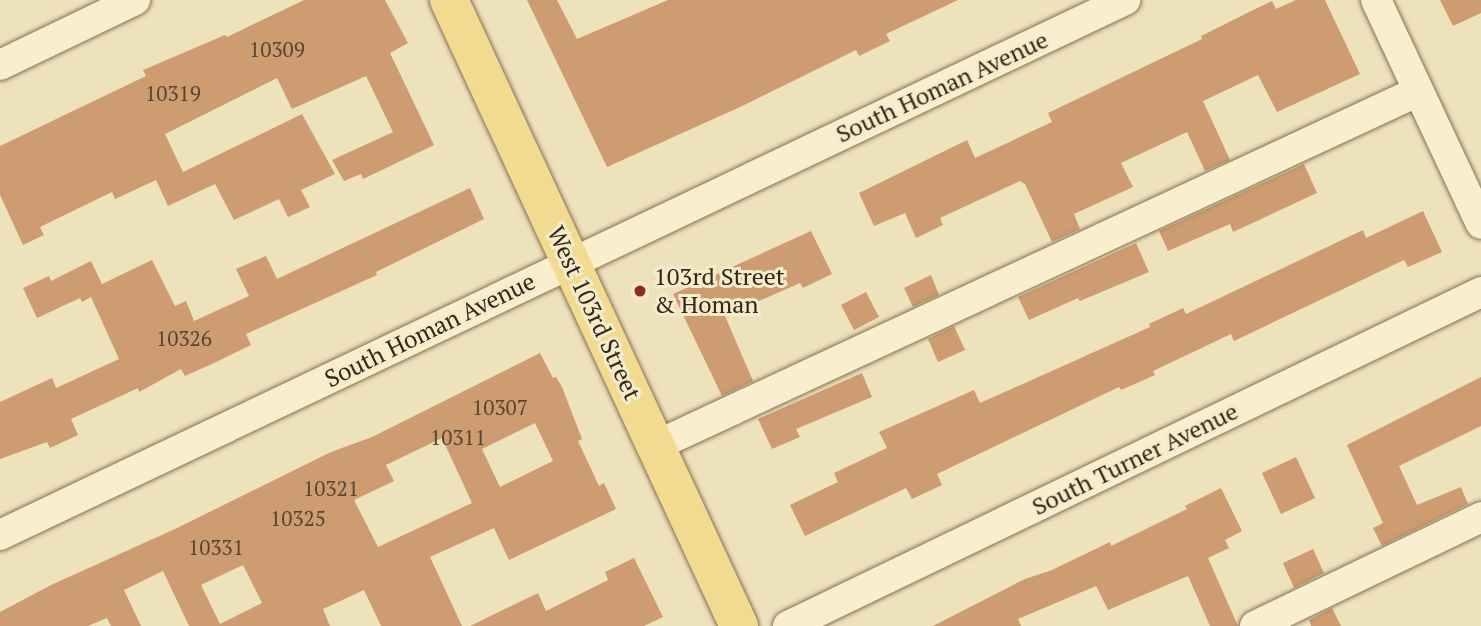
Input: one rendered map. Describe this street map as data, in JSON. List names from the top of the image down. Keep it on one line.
{"streets":{"main road":["West 103rd Street"],"street":["South Homan Avenue","South Turner Avenue"]},"crossings":[["South Homan Avenue","West 103rd Street"]],"places":["103rd Street & Homan"],"house_numbers":["10309","10319","10326","10307","10311","10321","10325","10331"]}
